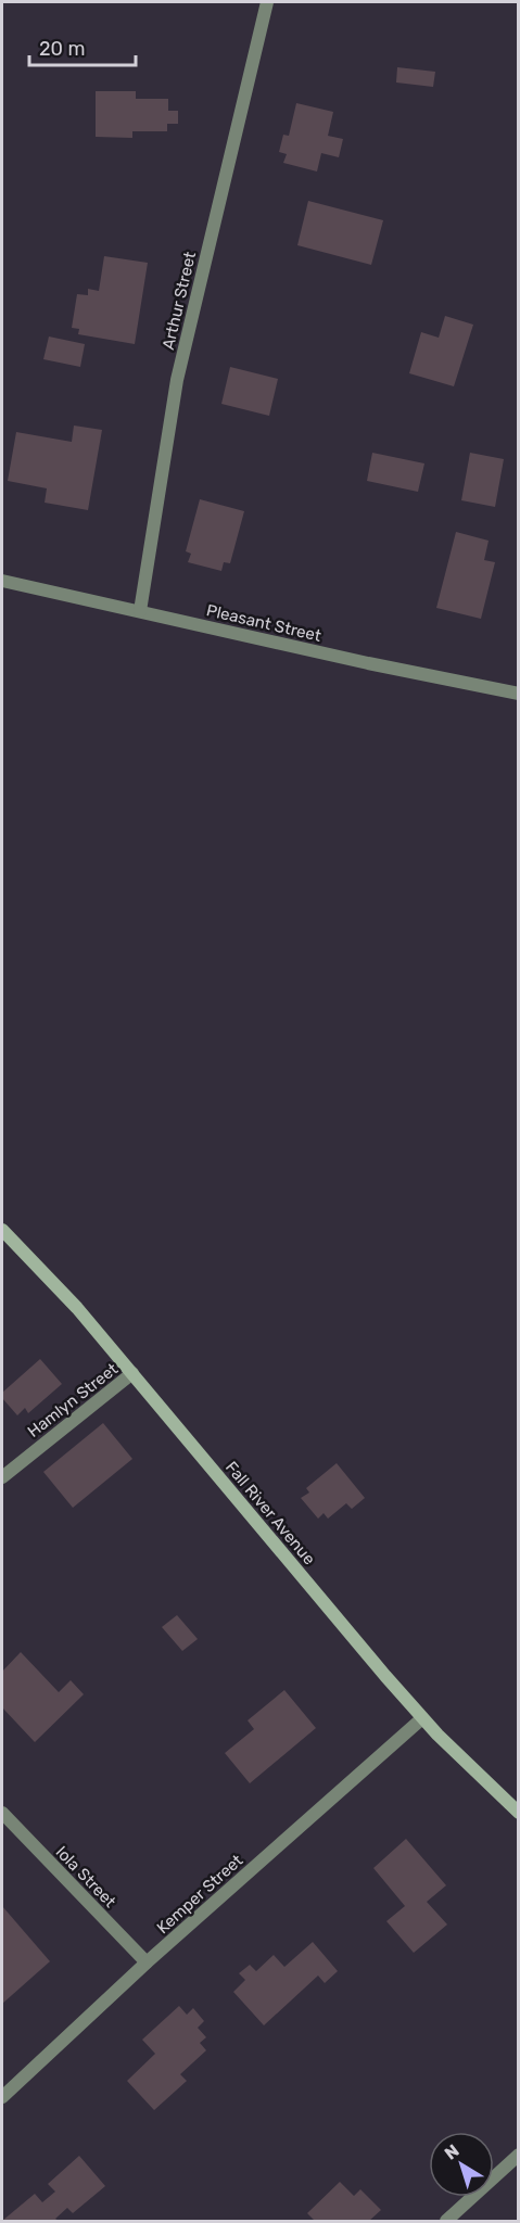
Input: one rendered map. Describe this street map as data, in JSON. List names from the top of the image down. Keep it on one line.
{"streets":{"main road":["Fall River Avenue"],"street":["Arthur Street","Pleasant Street","Hamlyn Street","Iola Street","Kemper Street"]},"crossings":[["Arthur Street","Pleasant Street"],["Hamlyn Street","Fall River Avenue"],["Fall River Avenue","Kemper Street"],["Iola Street","Kemper Street"]],"scale_bar":"20 m","north":"top left"}
